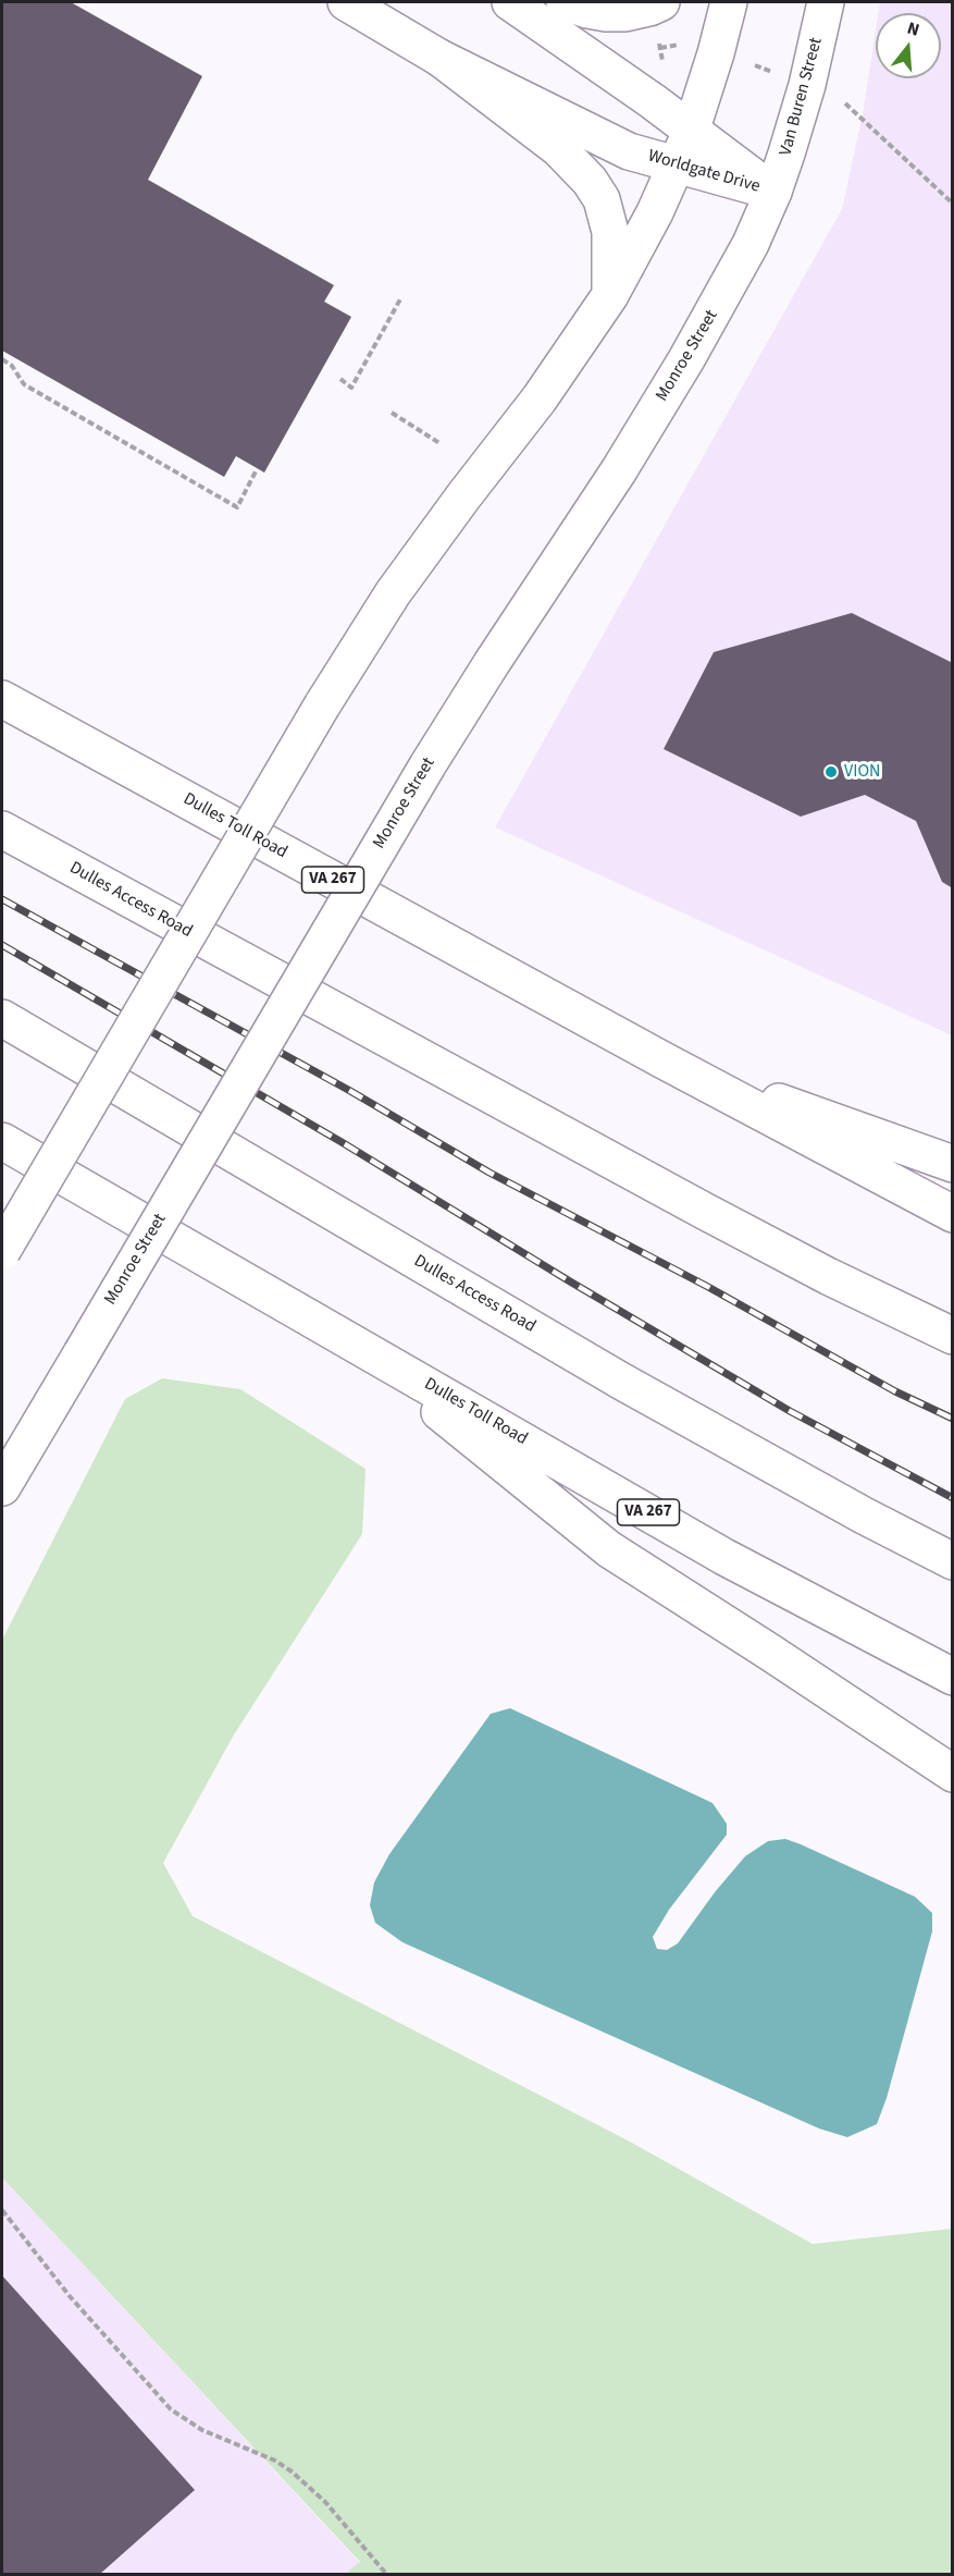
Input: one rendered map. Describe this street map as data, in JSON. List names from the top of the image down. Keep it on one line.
{"streets":{"main road":["Van Buren Street","Worldgate Drive","Monroe Street","Dulles Toll Road","VA 267","Dulles Access Road"]},"crossings":[["Van Buren Street","Worldgate Drive"],["Van Buren Street","Monroe Street"],["Worldgate Drive","Monroe Street"]],"places":["VION"],"north":"top"}
